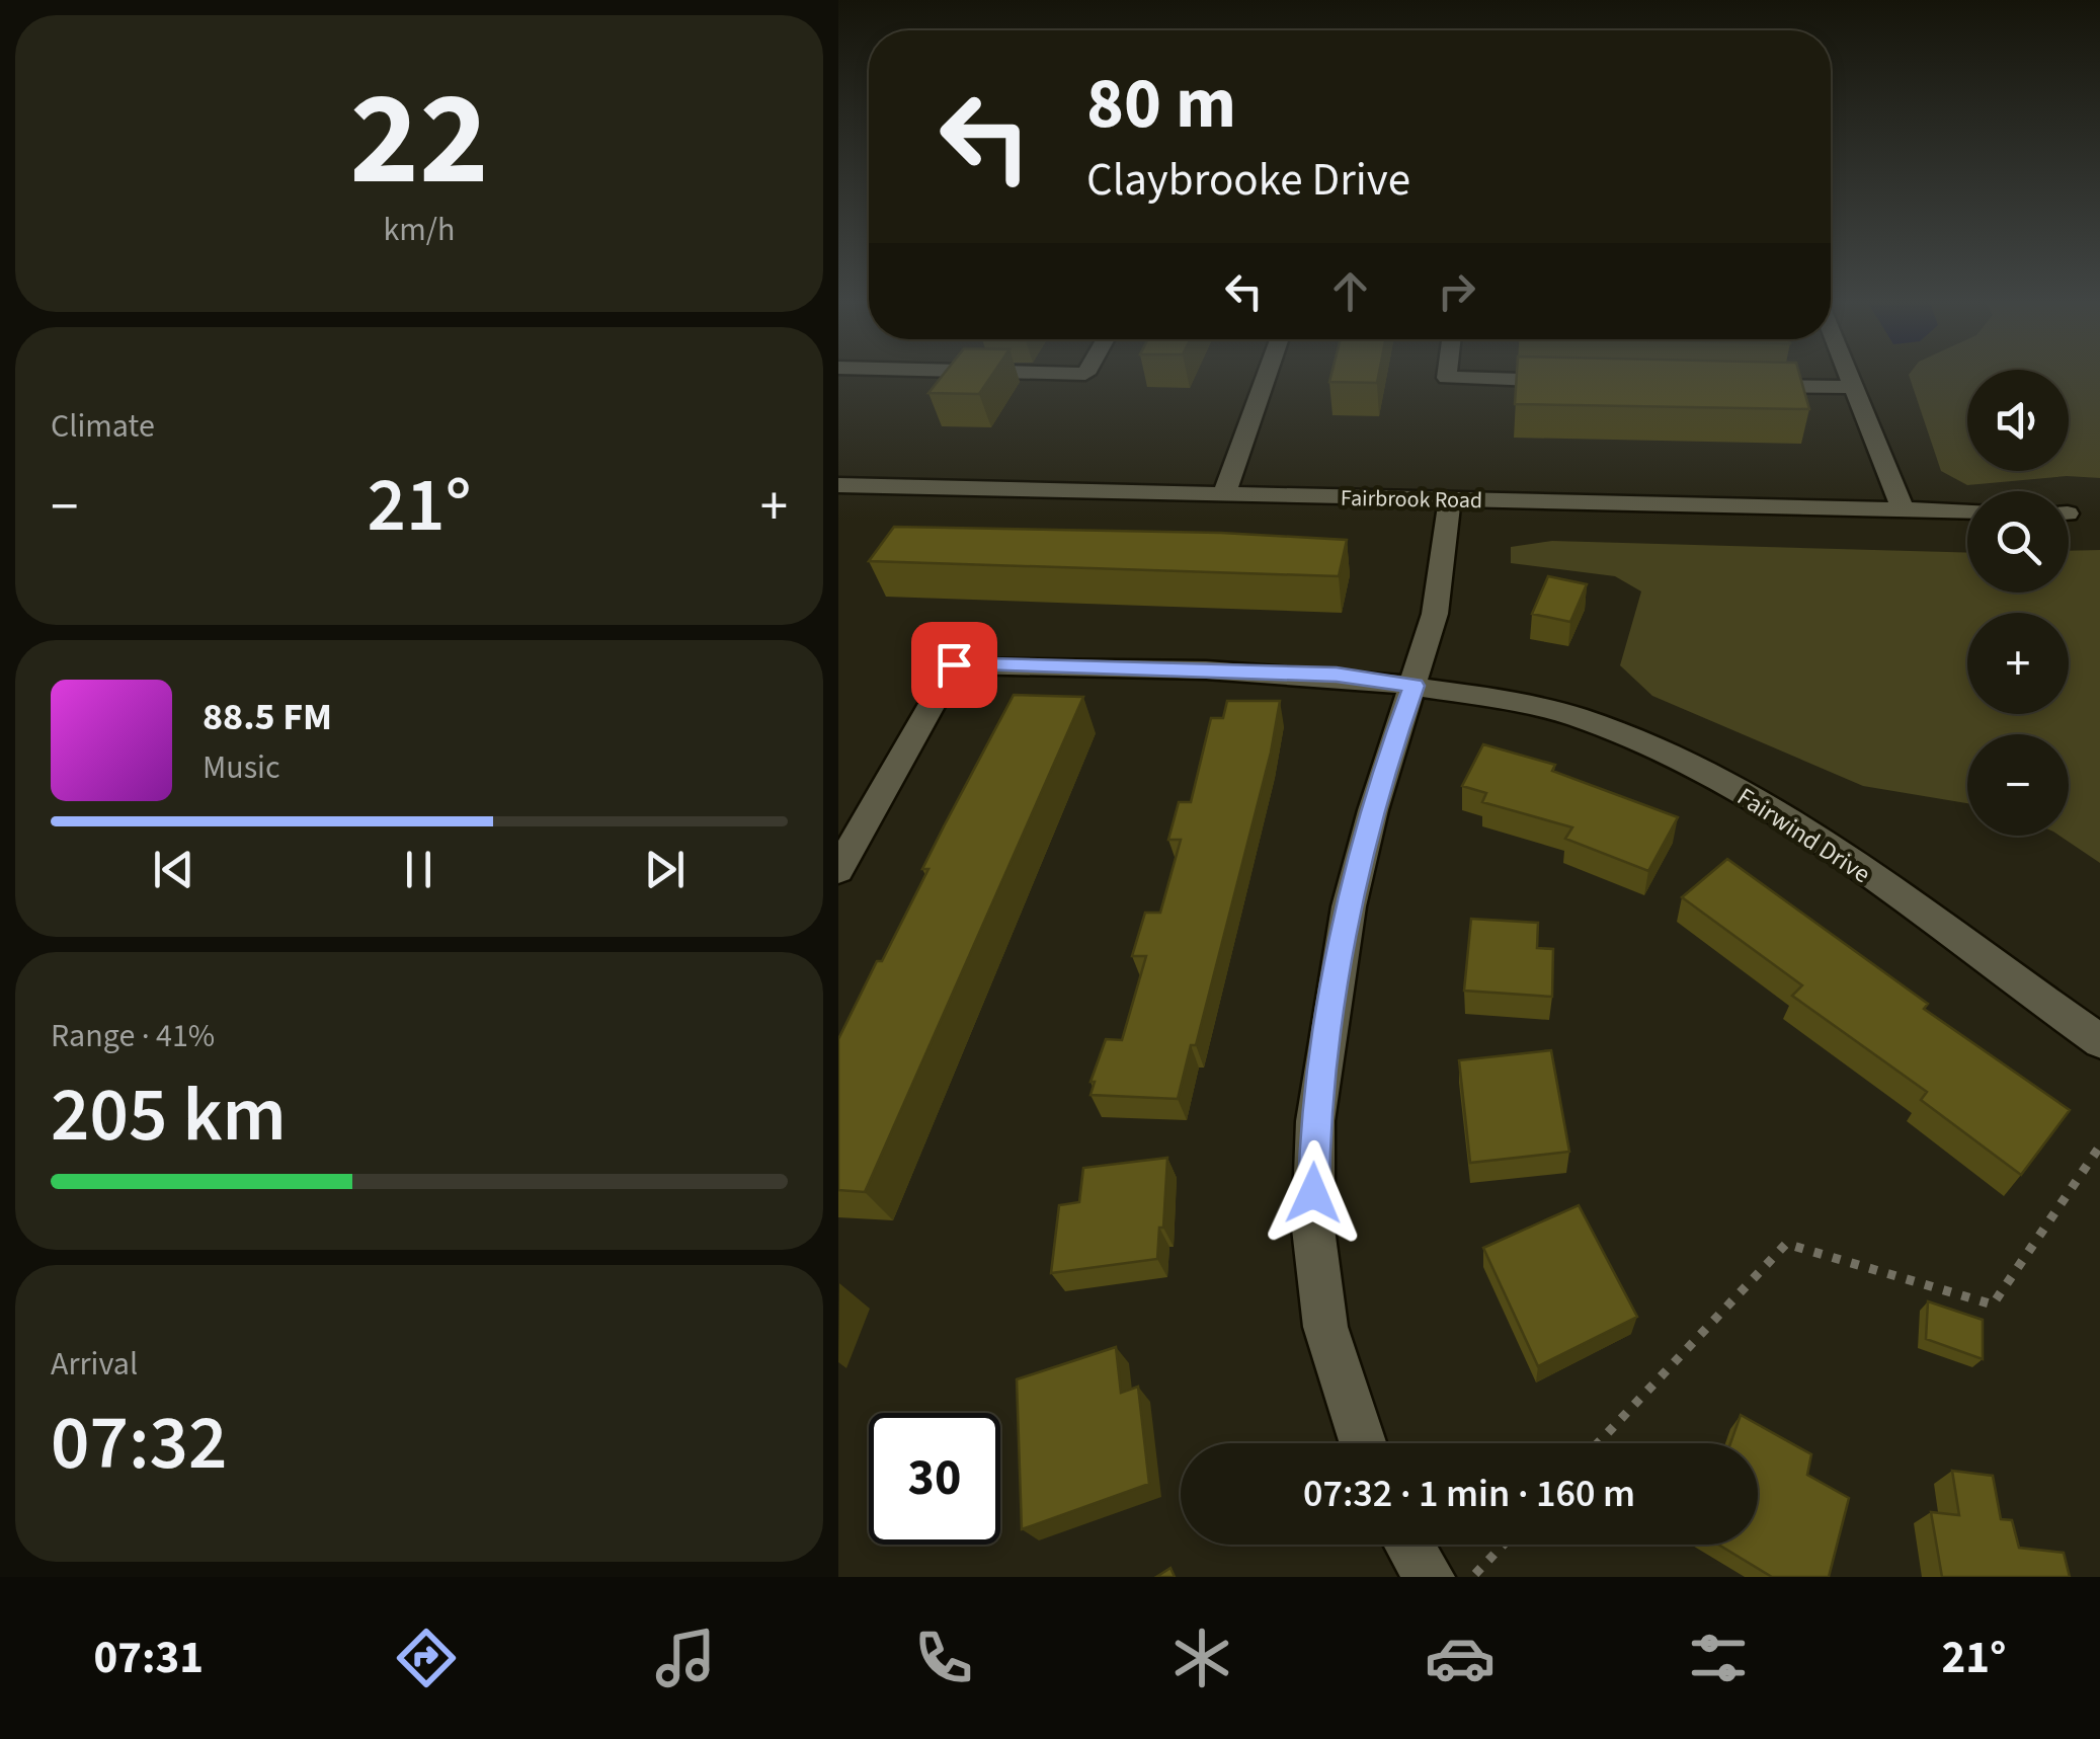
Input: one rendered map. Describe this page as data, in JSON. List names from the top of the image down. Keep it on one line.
{"streets":{"street":["Fairbrook Road","Fairwind Drive"]},"page":{"tile":[["22","km/h"],"Climate",["Range · 41%","205 km"],["Arrival","07:32"]],"turn":["80 m","Claybrooke Drive"],"map_buttons":["+","−"],"heat":["−","21°","+"],"song":["88.5 FM","Music"],"limit":"30","trip":"07:32 · 1 min · 160 m","tabs":["07:31","21°"]}}
